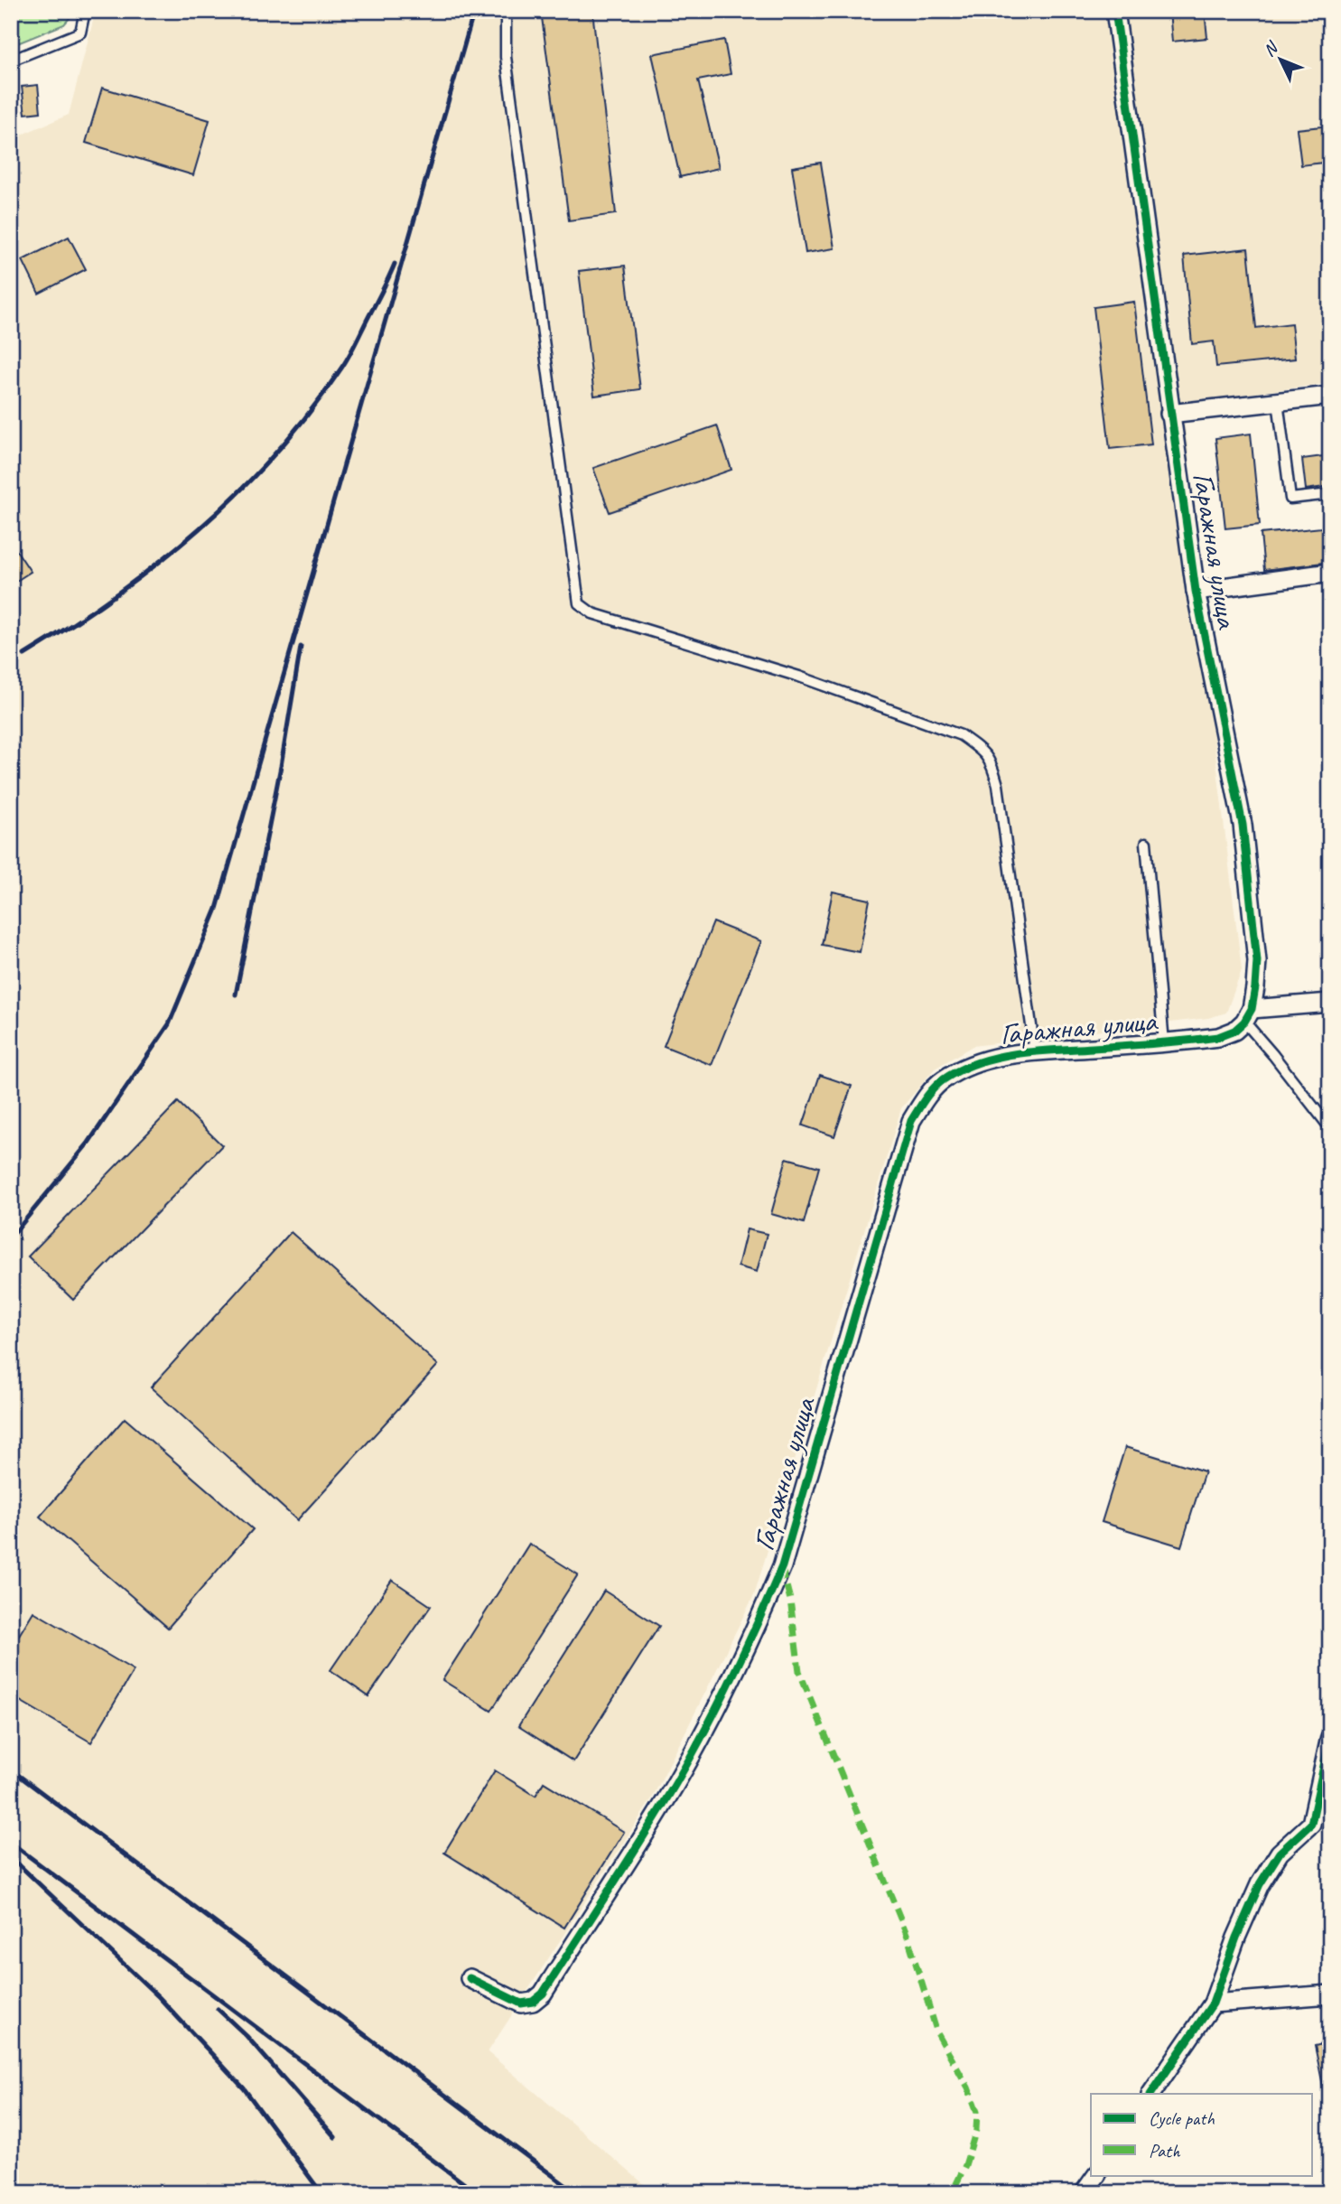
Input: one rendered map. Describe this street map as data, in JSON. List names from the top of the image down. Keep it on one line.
{"streets":{"street":["Гаражная улица"]},"legend":["Cycle path","Path"],"north":"top left"}
